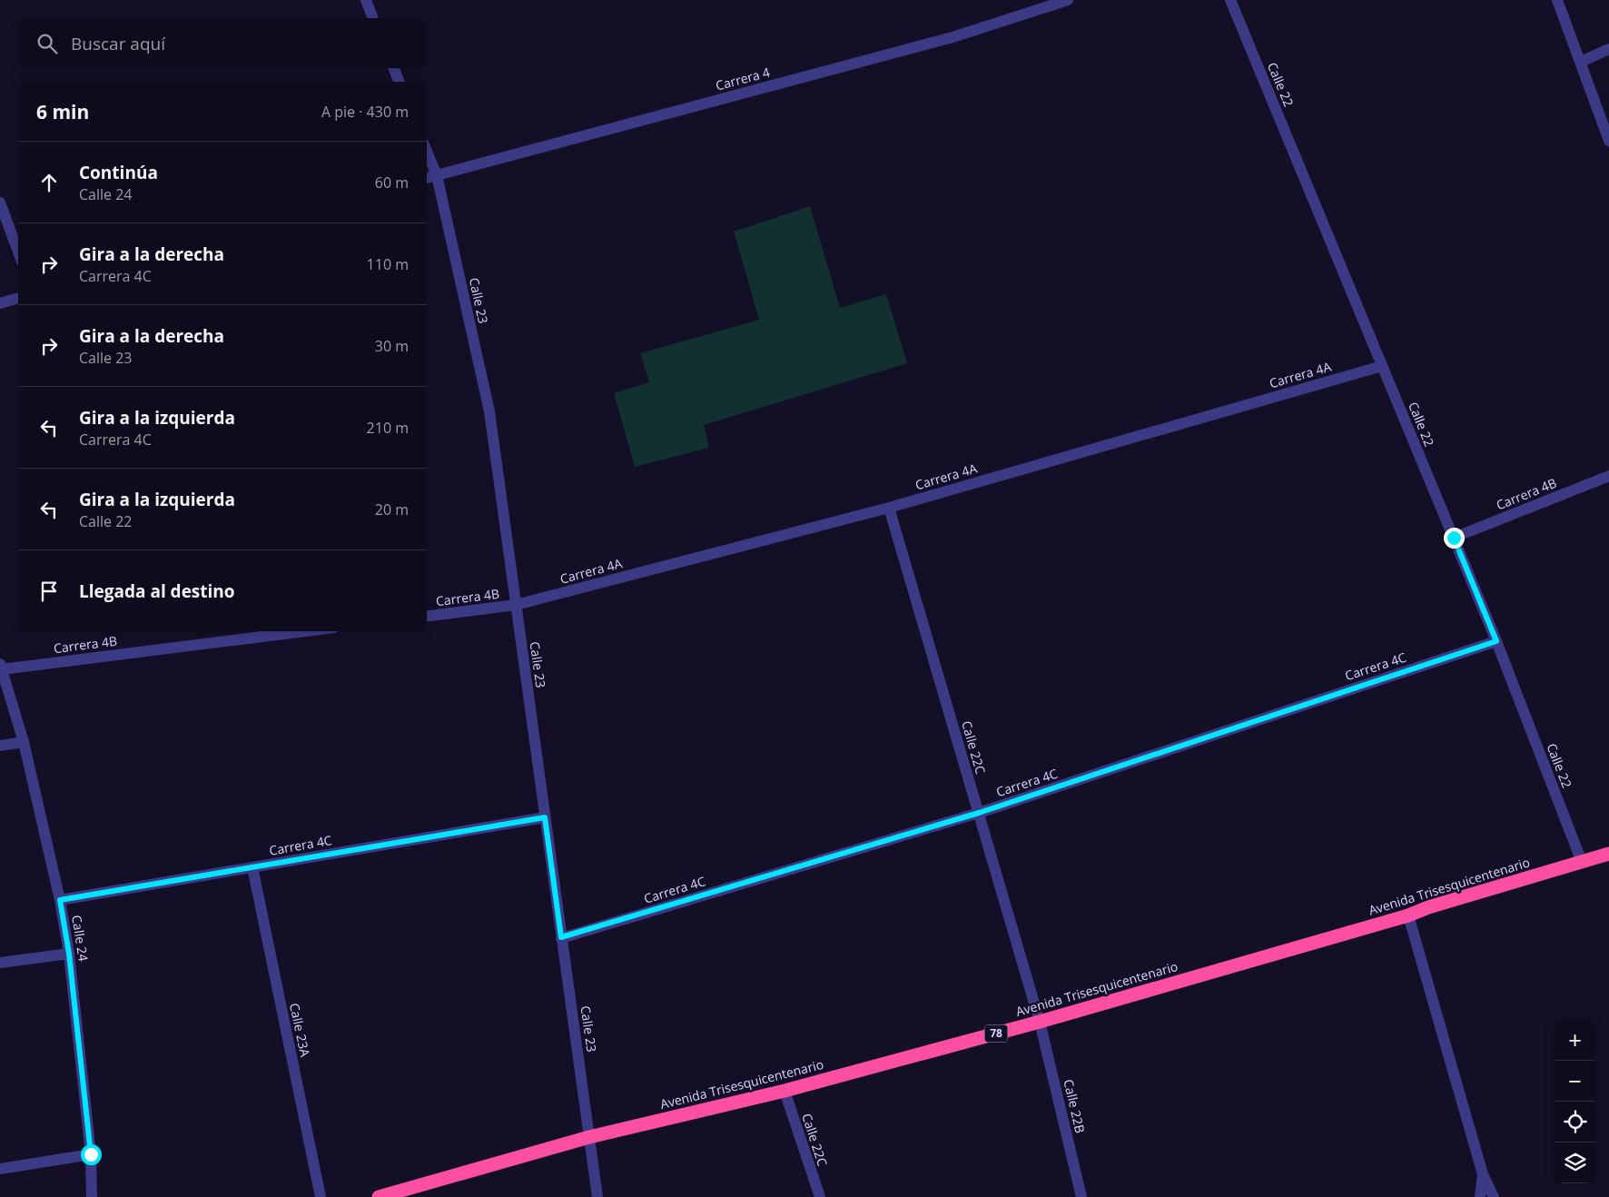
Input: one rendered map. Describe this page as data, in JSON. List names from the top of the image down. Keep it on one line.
{"streets":{"highway":["Avenida Trisesquicentenario","78"],"street":["Carrera 4","Calle 22","Calle 23","Carrera 4A","Carrera 4B","Carrera 4C","Calle 22C","Calle 24","Calle 23A","Calle 22B"]},"crossings":[["Carrera 4","Calle 23"],["Calle 22","Carrera 4A"],["Calle 22","Carrera 4B"],["Calle 22","Carrera 4C"],["Calle 22","Avenida Trisesquicentenario"],["Calle 23","Carrera 4A"],["Calle 23","Carrera 4B"],["Calle 23","Carrera 4C"],["Calle 23","Avenida Trisesquicentenario"],["Carrera 4A","Carrera 4B"],["Carrera 4A","Calle 22C"],["Carrera 4B","Calle 24"],["Carrera 4C","Calle 22C"],["Carrera 4C","Calle 24"],["Carrera 4C","Calle 23A"],["Calle 22C","Avenida Trisesquicentenario"],["Calle 22C","Calle 22B"],["Avenida Trisesquicentenario","Calle 22B"]],"page":{"search":"Buscar aquí","heading":["6 min","A pie · 430 m"],"list":[["Continúa","Calle 24","60 m"],["Gira a la derecha","Carrera 4C","110 m"],["Gira a la derecha","Calle 23","30 m"],["Gira a la izquierda","Carrera 4C","210 m"],["Gira a la izquierda","Calle 22","20 m"],"Llegada al destino"],"map_buttons":["+","−"]}}
